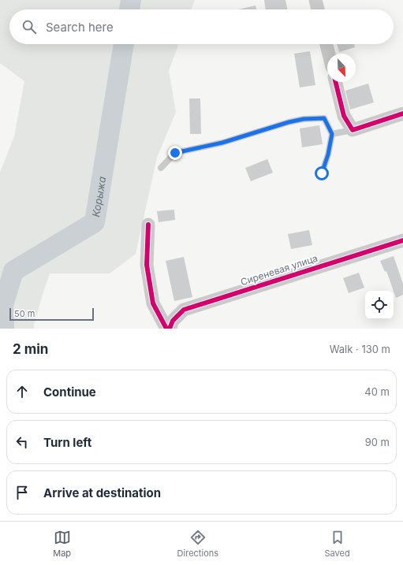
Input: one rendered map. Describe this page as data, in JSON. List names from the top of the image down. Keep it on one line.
{"streets":{"street":["Сиреневая улица"]},"water":["Корыжа"],"scale_bar":"50 m","north":"bottom right","page":{"search":"Search here","scale":"50 m","heading":["2 min","Walk · 130 m"],"list":[["Continue","40 m"],["Turn left","90 m"],"Arrive at destination"],"nav":["Map","Directions","Saved"]}}
